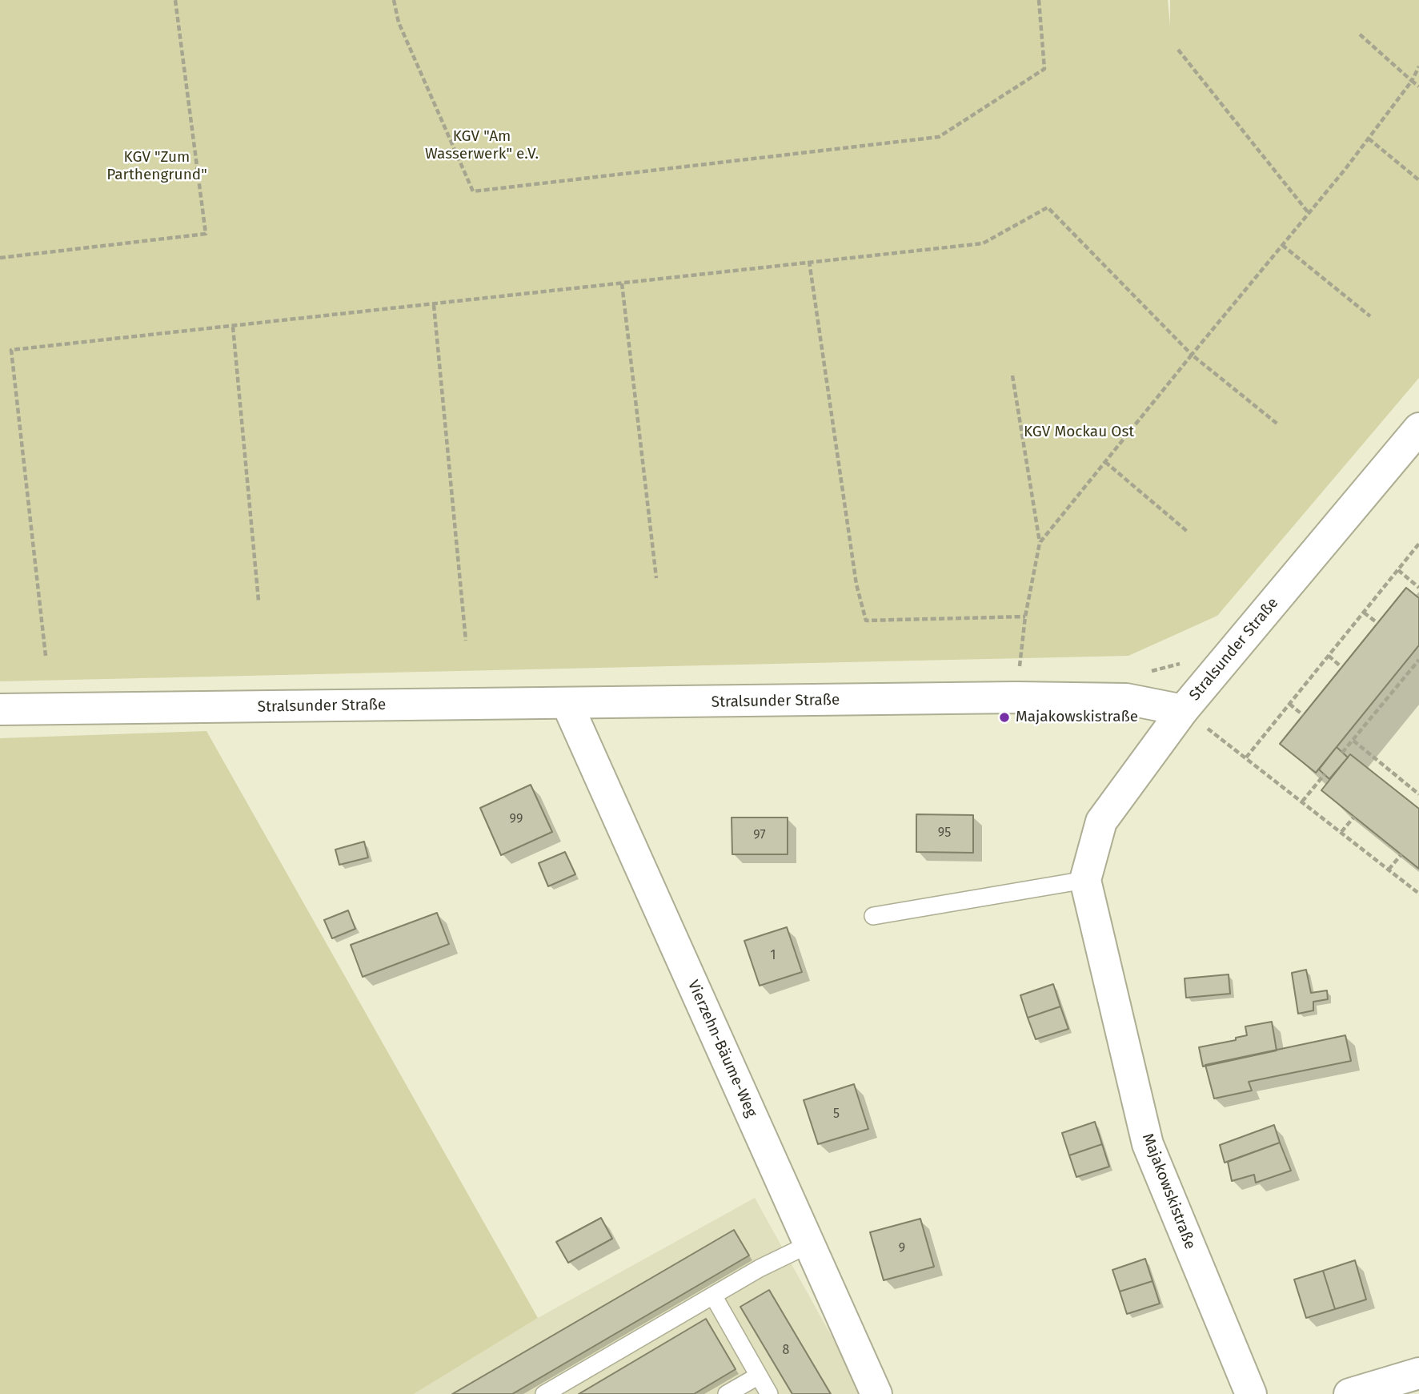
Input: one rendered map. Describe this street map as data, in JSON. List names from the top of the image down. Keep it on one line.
{"streets":{"street":["Stralsunder Straße","Vierzehn-Bäume-Weg","Majakowskistraße"]},"crossings":[["Stralsunder Straße","Vierzehn-Bäume-Weg"],["Stralsunder Straße","Majakowskistraße"]],"parks":["KGV \"Am Wasserwerk\" e.V.","KGV \"Zum Parthengrund\"","KGV Mockau Ost"],"places":["Majakowskistraße"],"house_numbers":["99","95","97","1","5","9","8"]}
